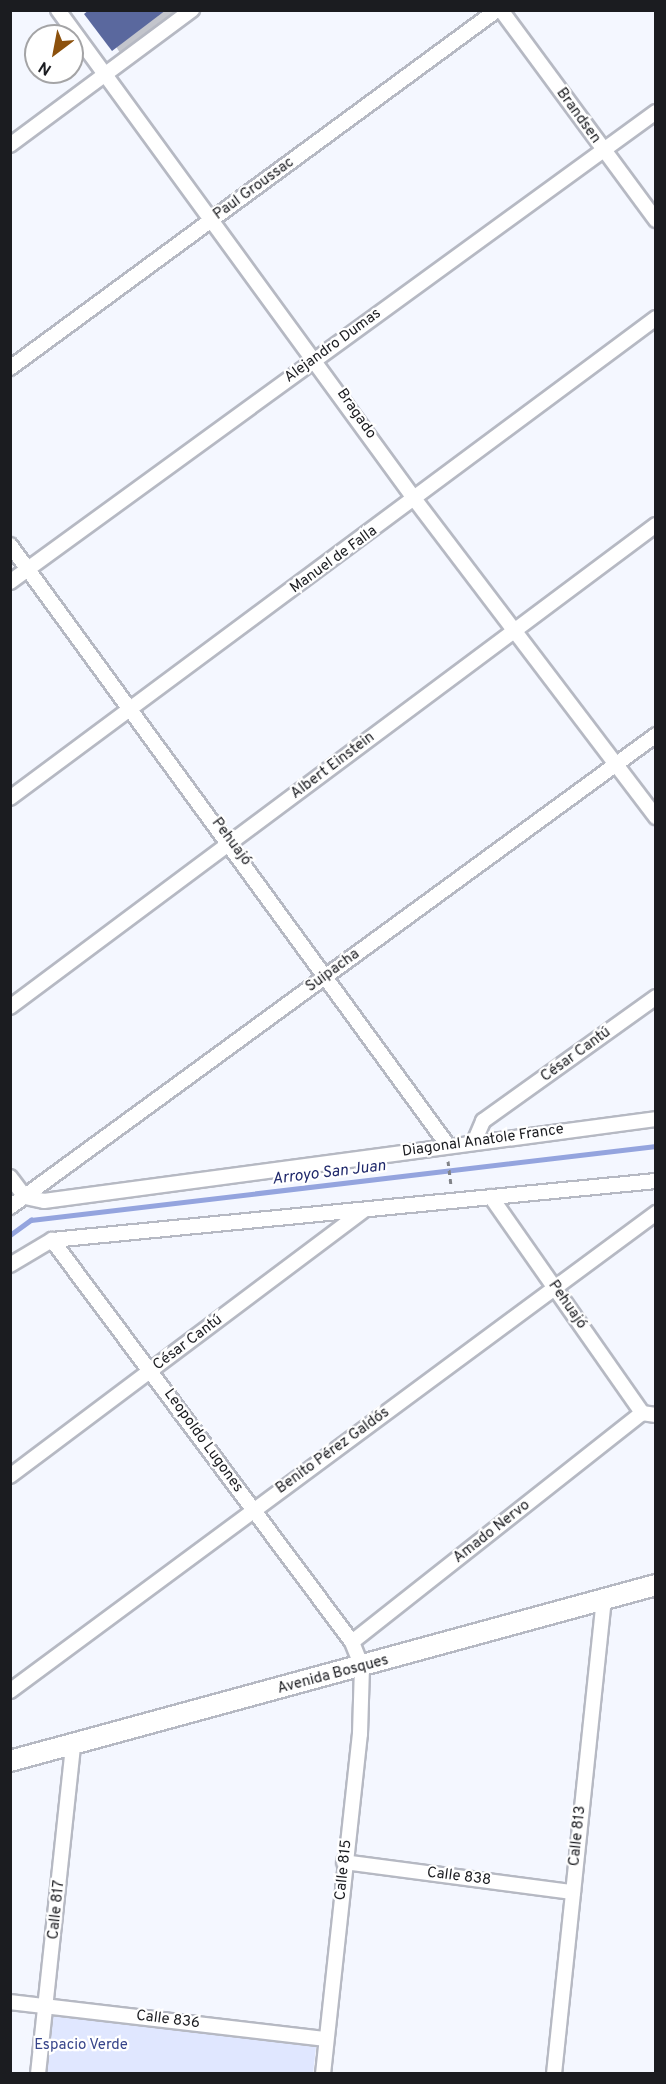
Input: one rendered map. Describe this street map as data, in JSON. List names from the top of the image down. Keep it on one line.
{"streets":{"main road":["Avenida Bosques"],"street":["Brandsen","Paul Groussac","Alejandro Dumas","Bragado","Manuel de Falla","Albert Einstein","Pehuajó","Suipacha","César Cantú","Diagonal Anatole France","Leopoldo Lugones","Benito Pérez Galdós","Amado Nervo","Calle 813","Calle 815","Calle 838","Calle 817","Calle 836"]},"crossings":[["Brandsen","Paul Groussac"],["Brandsen","Alejandro Dumas"],["Paul Groussac","Bragado"],["Alejandro Dumas","Bragado"],["Alejandro Dumas","Pehuajó"],["Bragado","Manuel de Falla"],["Bragado","Albert Einstein"],["Bragado","Suipacha"],["Manuel de Falla","Pehuajó"],["Albert Einstein","Pehuajó"],["Pehuajó","Suipacha"],["Pehuajó","Diagonal Anatole France"],["Pehuajó","Benito Pérez Galdós"],["Pehuajó","Amado Nervo"],["Suipacha","Diagonal Anatole France"],["César Cantú","Diagonal Anatole France"],["César Cantú","Leopoldo Lugones"],["Leopoldo Lugones","Benito Pérez Galdós"],["Leopoldo Lugones","Amado Nervo"],["Avenida Bosques","Calle 813"],["Avenida Bosques","Calle 815"],["Avenida Bosques","Calle 817"],["Calle 813","Calle 838"],["Calle 815","Calle 838"],["Calle 815","Calle 836"],["Calle 817","Calle 836"]],"water":["Arroyo San Juan"],"parks":["Espacio Verde"],"north":"bottom left"}
